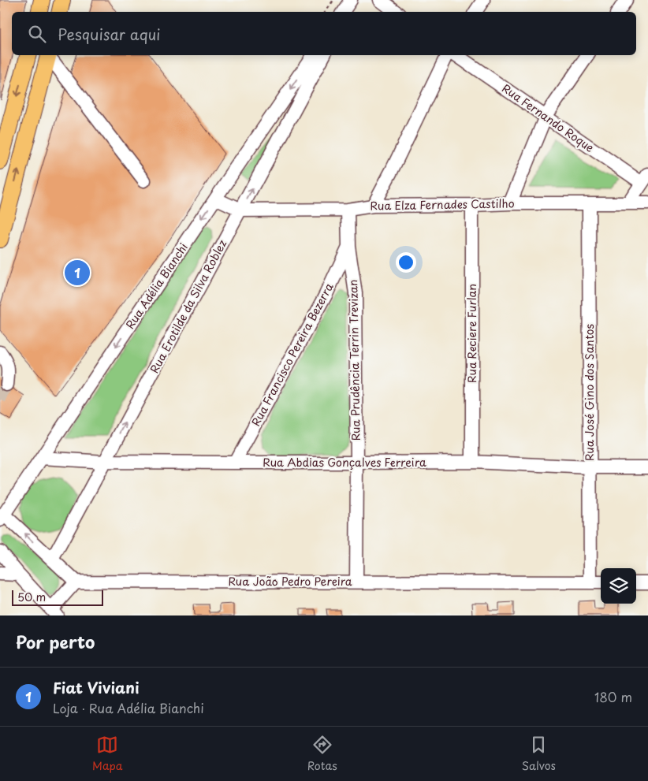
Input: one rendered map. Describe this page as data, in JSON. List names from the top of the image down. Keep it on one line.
{"streets":{"street":["Rua Fernando Roque","Rua Elza Fernades Castilho","Rua Adélia Bianchi","Rua Erotilde da Silva Roblez","Rua Reciere Furlan","Rua Francisco Pereira Bezerra","Rua Prudência Terrin Trevizan","Rua José Gino dos Santos","Rua Abdias Gonçalves Ferreira","Rua João Pedro Pereira"]},"crossings":[["Rua Elza Fernades Castilho","Rua Adélia Bianchi"],["Rua Elza Fernades Castilho","Rua Erotilde da Silva Roblez"],["Rua Elza Fernades Castilho","Rua Reciere Furlan"],["Rua Elza Fernades Castilho","Rua Prudência Terrin Trevizan"],["Rua Elza Fernades Castilho","Rua José Gino dos Santos"],["Rua Adélia Bianchi","Rua Abdias Gonçalves Ferreira"],["Rua Erotilde da Silva Roblez","Rua Abdias Gonçalves Ferreira"],["Rua Reciere Furlan","Rua Abdias Gonçalves Ferreira"],["Rua Francisco Pereira Bezerra","Rua Prudência Terrin Trevizan"],["Rua Francisco Pereira Bezerra","Rua Abdias Gonçalves Ferreira"],["Rua Prudência Terrin Trevizan","Rua Abdias Gonçalves Ferreira"],["Rua Prudência Terrin Trevizan","Rua João Pedro Pereira"],["Rua José Gino dos Santos","Rua Abdias Gonçalves Ferreira"],["Rua José Gino dos Santos","Rua João Pedro Pereira"]],"one_way":["Rua Adélia Bianchi","Rua Erotilde da Silva Roblez"],"scale_bar":"50 m","page":{"search":"Pesquisar aqui","pins":"1","scale":"50 m","heading":"Por perto","list":[{"mark":"1","name":"Fiat Viviani","note":"Loja · Rua Adélia Bianchi","value":"180 m"}],"nav":["Mapa","Rotas","Salvos"]}}
